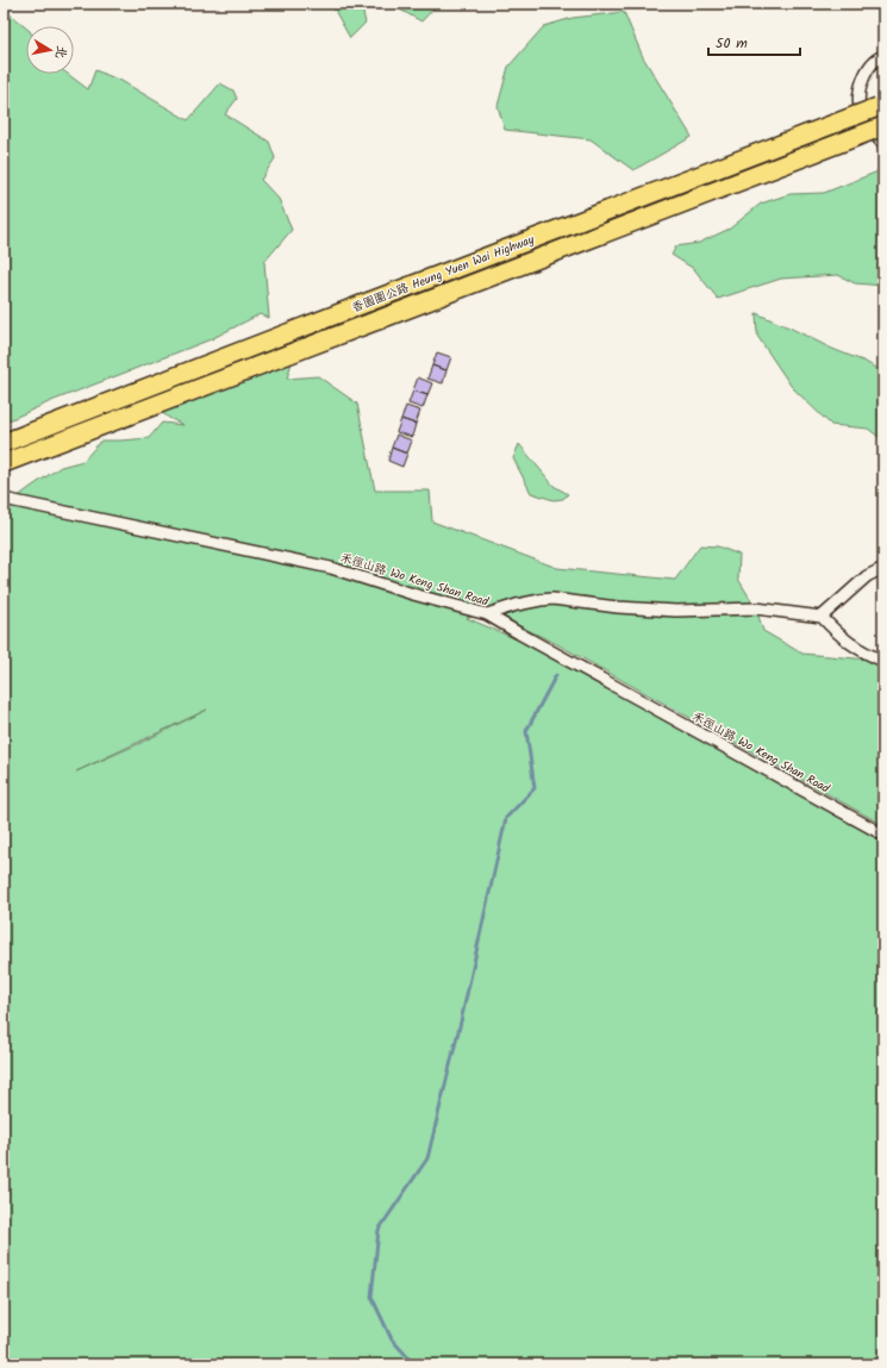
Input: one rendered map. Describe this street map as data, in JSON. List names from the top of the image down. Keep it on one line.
{"streets":{"highway":["香園圍公路 Heung Yuen Wai Highway"],"street":["禾徑山路 Wo Keng Shan Road"]},"scale_bar":"50 m","north":"right"}
